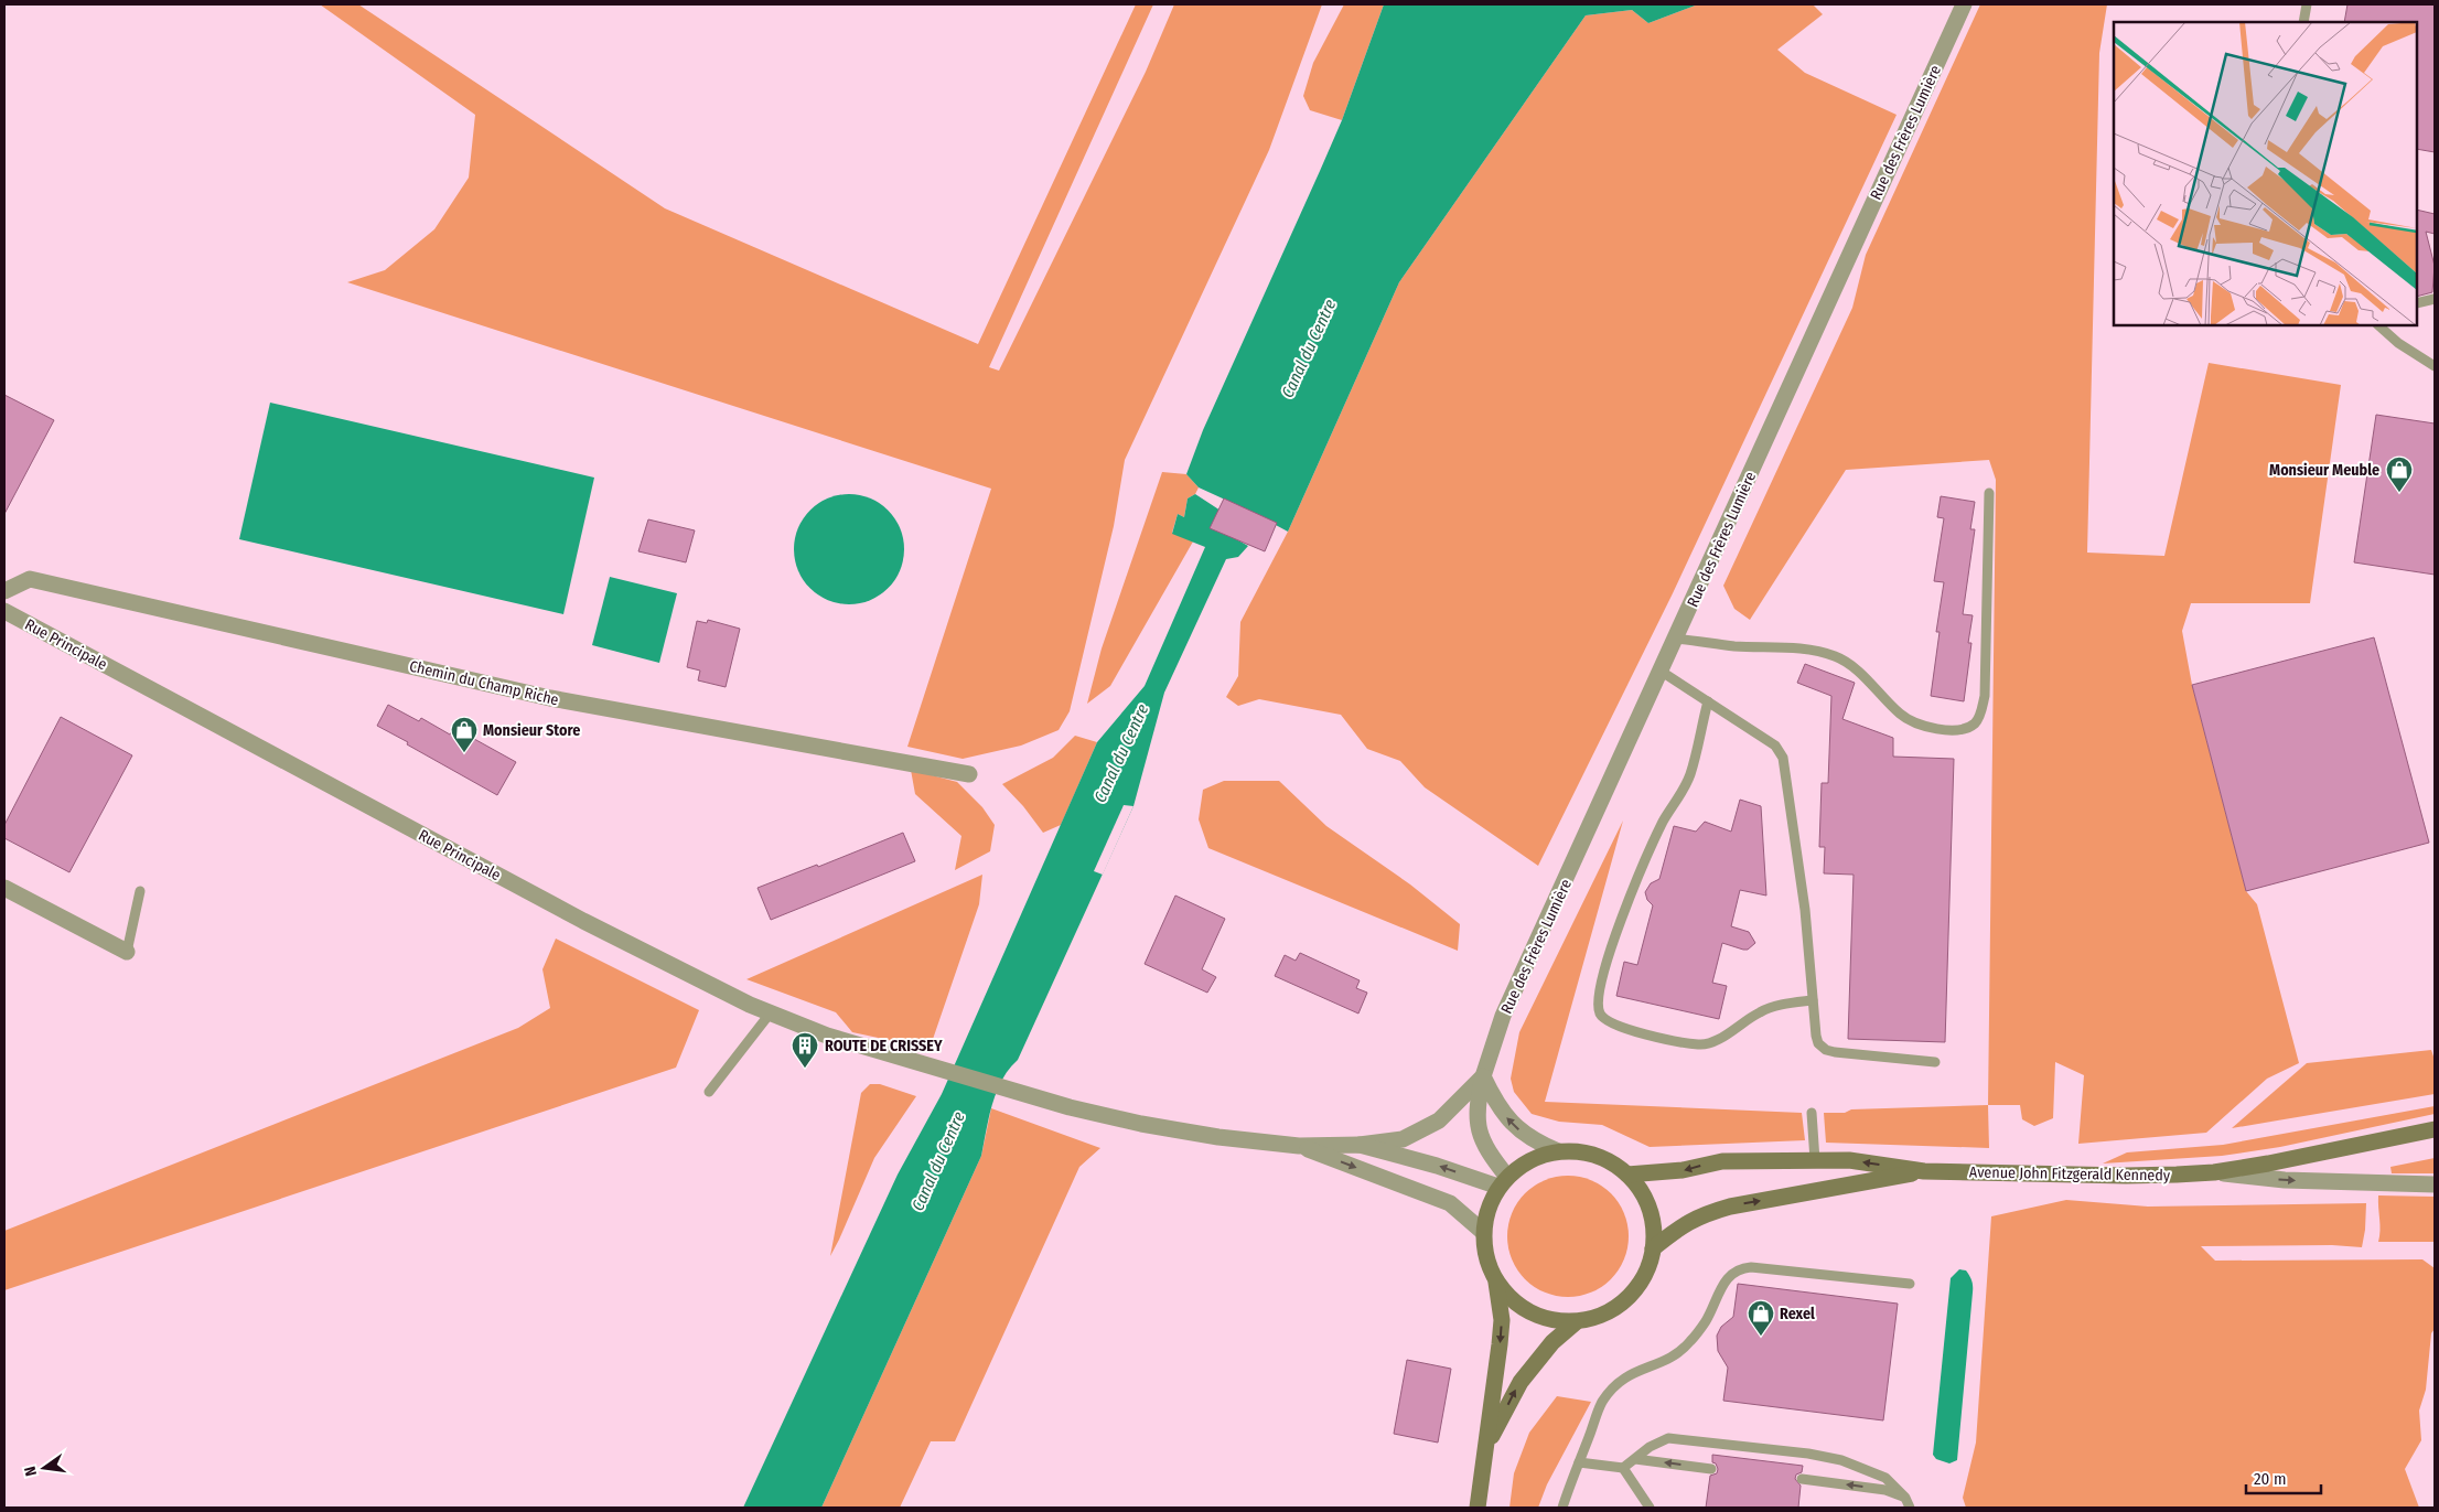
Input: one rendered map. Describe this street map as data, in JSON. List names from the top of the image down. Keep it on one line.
{"streets":{"main road":["Avenue John Fitzgerald Kennedy"],"street":["Rue des Frères Lumière","Rue Principale","Chemin du Champ Riche"]},"crossings":[["Rue des Frères Lumière","Avenue John Fitzgerald Kennedy"]],"water":["Canal du Centre"],"places":{"shop":["Monsieur Meuble","Monsieur Store","Rexel"],"building":["ROUTE DE CRISSEY"]},"scale_bar":"20 m","north":"left"}
